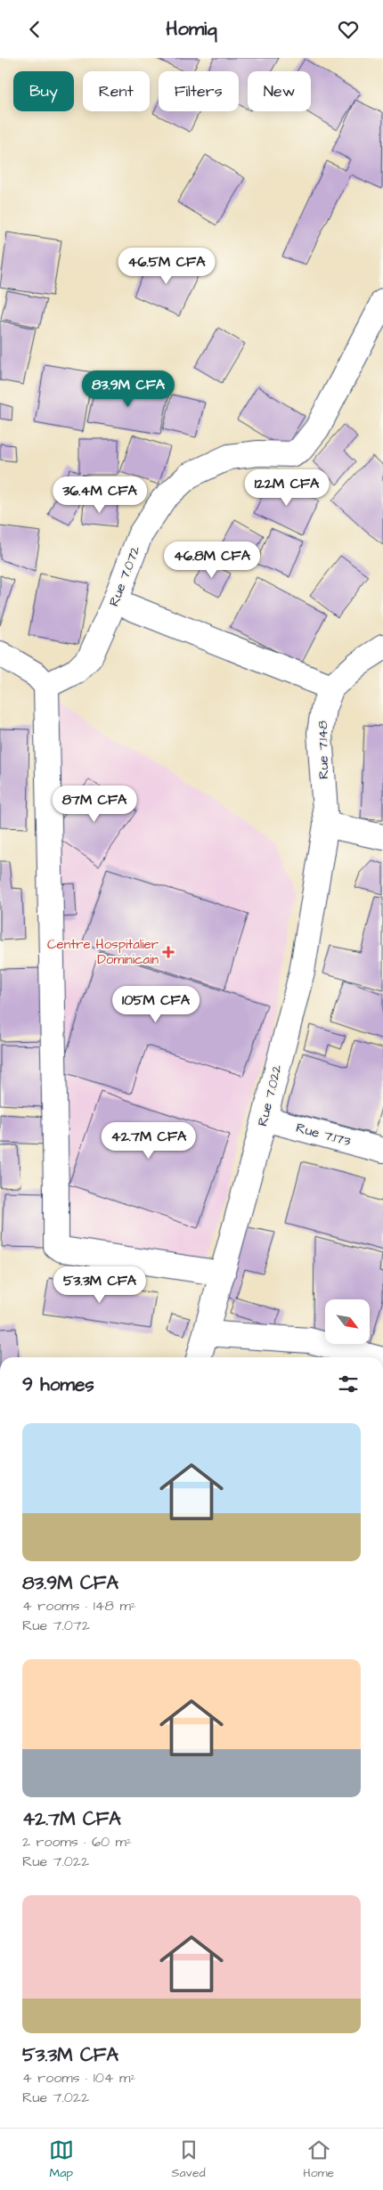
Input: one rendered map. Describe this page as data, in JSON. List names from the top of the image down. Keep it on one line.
{"streets":{"street":["Rue 7.072","Rue 7.148","Rue 7.022","Rue 7.173"]},"crossings":[["Rue 7.148","Rue 7.022"],["Rue 7.022","Rue 7.173"]],"places":{"health":["Centre Hospitalier Dominicain"]},"north":"bottom right","page":{"header":"Homiq","chip":["Buy","Rent","Filters","New"],"price":["46.5M CFA","83.9M CFA","122M CFA","36.4M CFA","46.8M CFA","87M CFA","105M CFA","42.7M CFA","53.3M CFA"],"heading":"9 homes","list":[{"name":"83.9M CFA","note":"4 rooms · 148 m² · Rue 7.072"},{"name":"42.7M CFA","note":"2 rooms · 60 m² · Rue 7.022"},{"name":"53.3M CFA","note":"4 rooms · 104 m² · Rue 7.022"}],"tabs":["Map","Saved","Home"]}}
